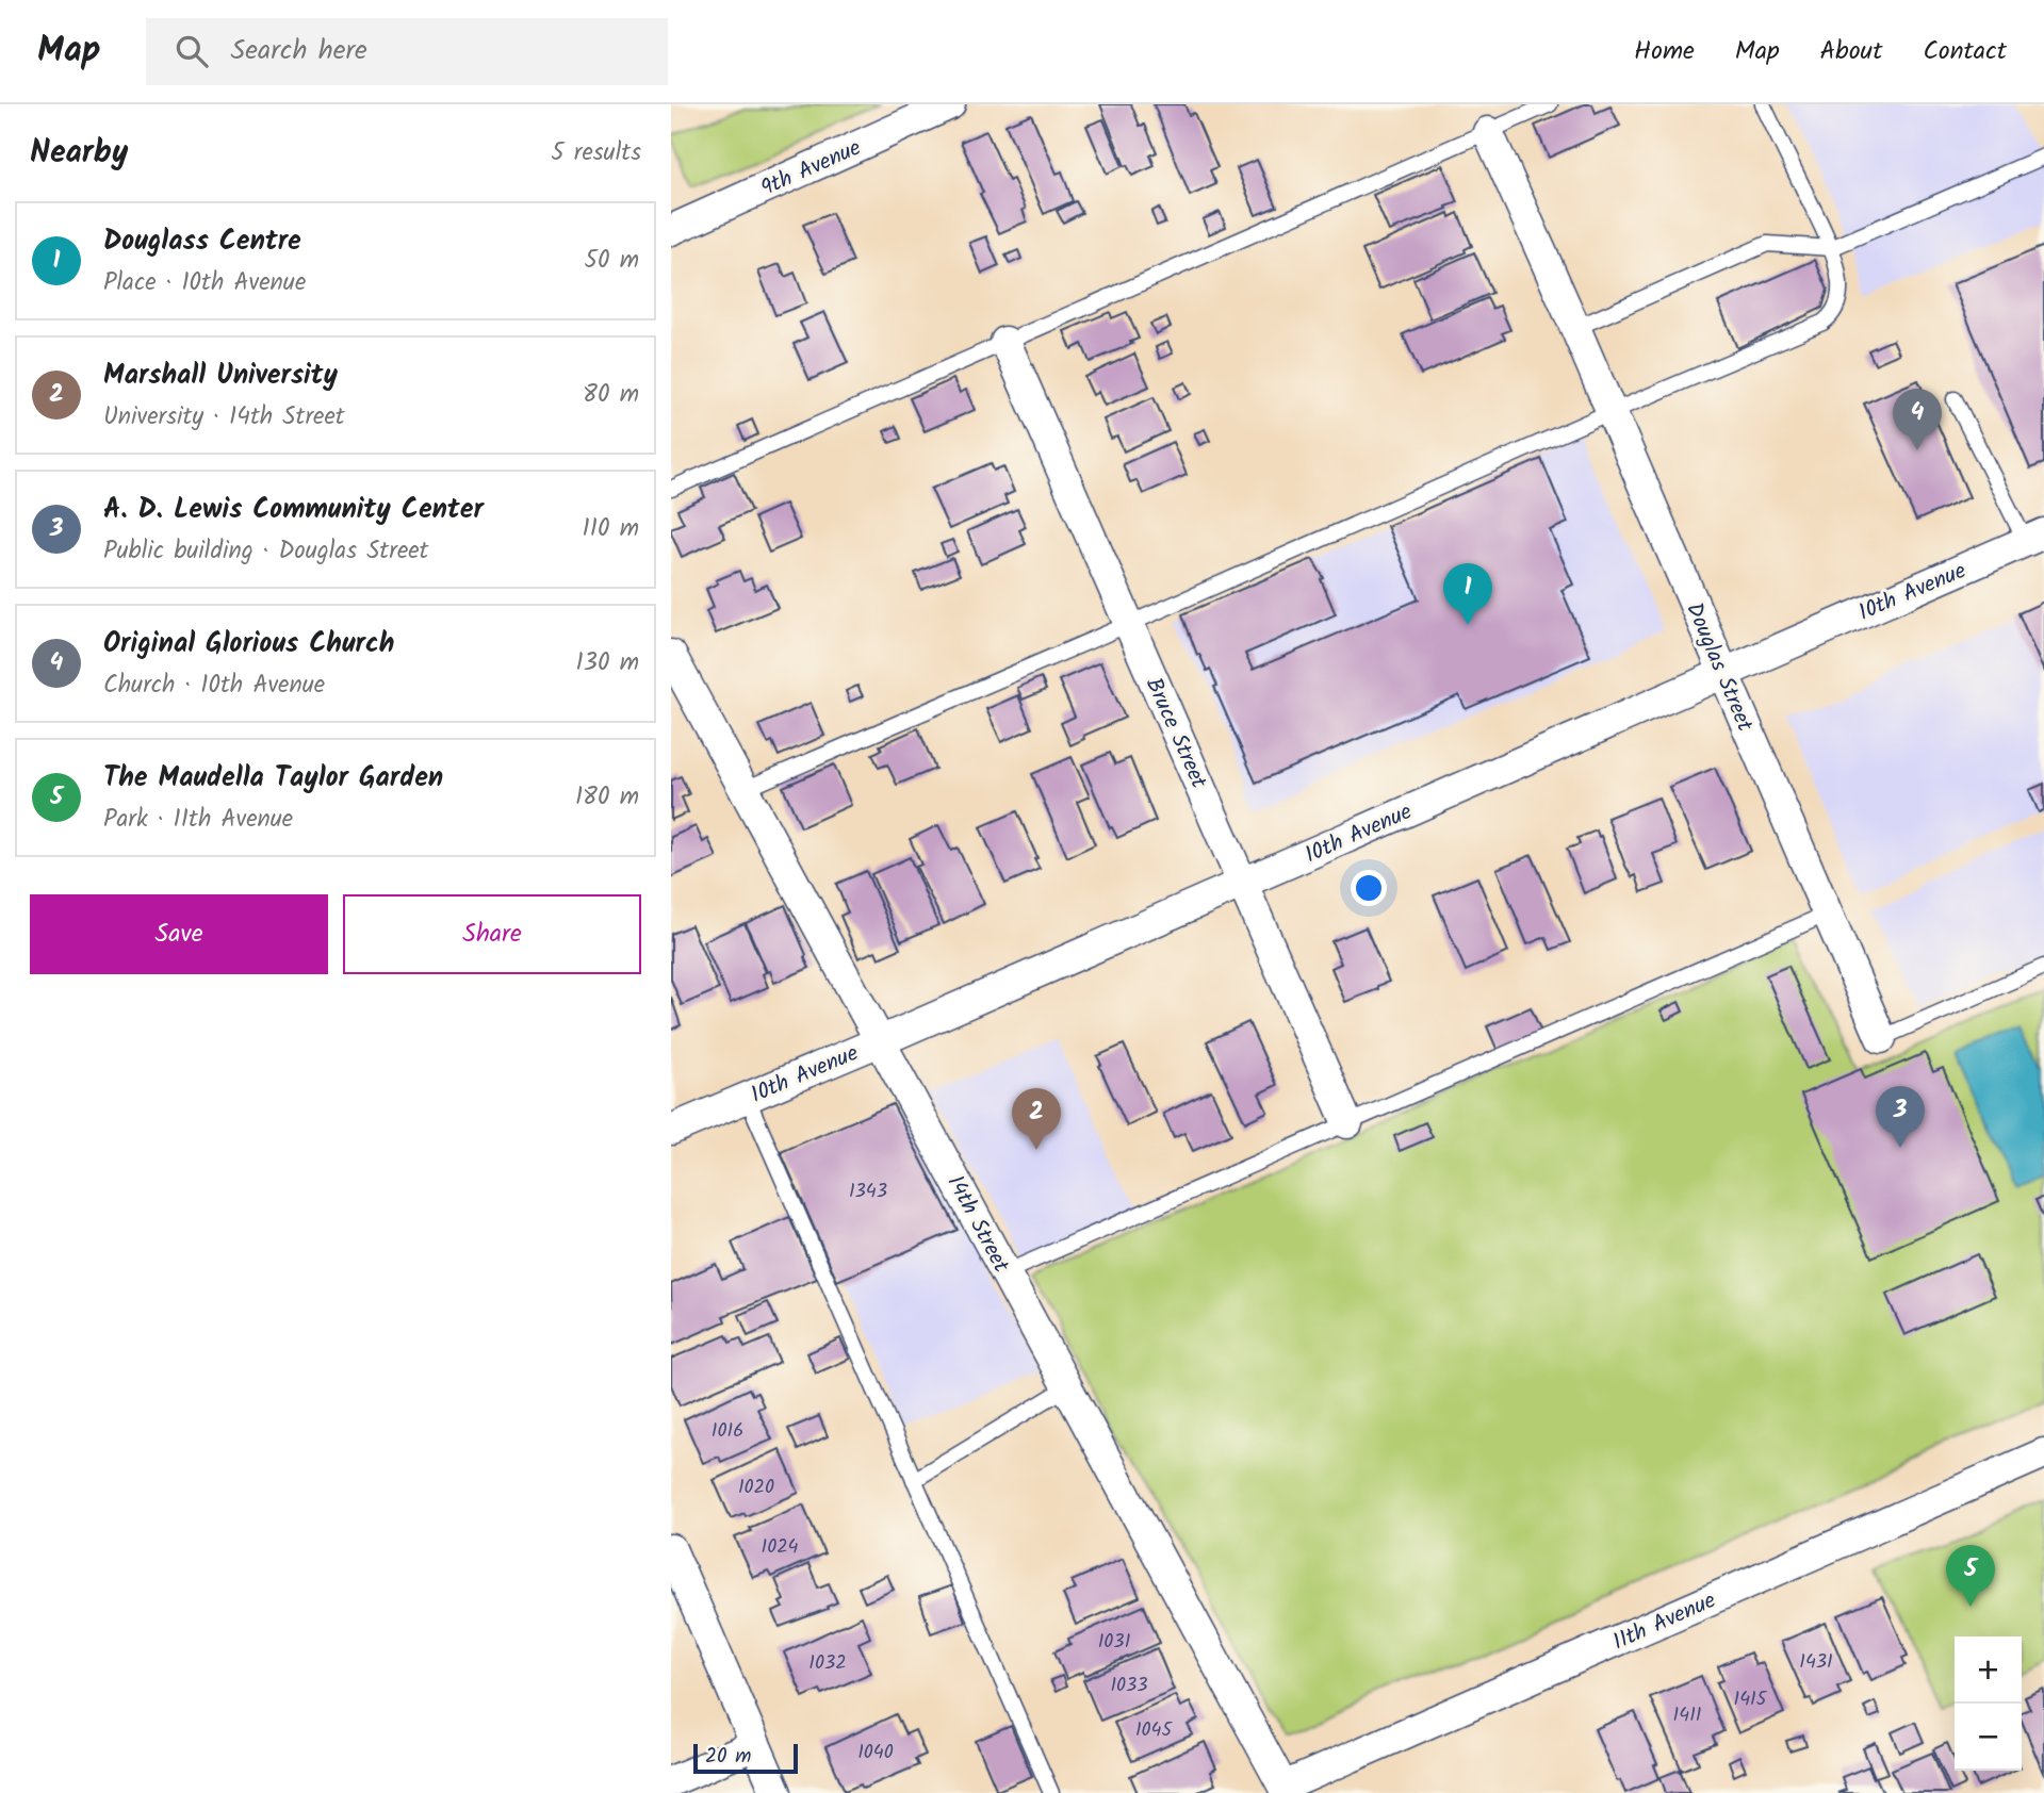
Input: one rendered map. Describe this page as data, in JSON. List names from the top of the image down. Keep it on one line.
{"streets":{"street":["9th Avenue","10th Avenue","Douglas Street","Bruce Street","14th Street","11th Avenue"]},"crossings":[["10th Avenue","Douglas Street"],["10th Avenue","Bruce Street"],["10th Avenue","14th Street"],["14th Street","11th Avenue"]],"house_numbers":["1343","1016","1020","1024","1031","1431","1032","1033","1415","1411","1045","1040"],"scale_bar":"20 m","page":{"header":"Map","search":"Search here","nav":["Home","Map","About","Contact"],"heading":["Nearby","5 results"],"list":[{"mark":"1","name":"Douglass Centre","note":"Place · 10th Avenue","value":"50 m"},{"mark":"2","name":"Marshall University","note":"University · 14th Street","value":"80 m"},{"mark":"3","name":"A. D. Lewis Community Center","note":"Public building · Douglas Street","value":"110 m"},{"mark":"4","name":"Original Glorious Church","note":"Church · 10th Avenue","value":"130 m"},{"mark":"5","name":"The Maudella Taylor Garden","note":"Park · 11th Avenue","value":"180 m"}],"pins":["4","1","3","2","5"],"buttons":["Save","Share"],"map_buttons":["+","−"],"scale":"20 m"}}
